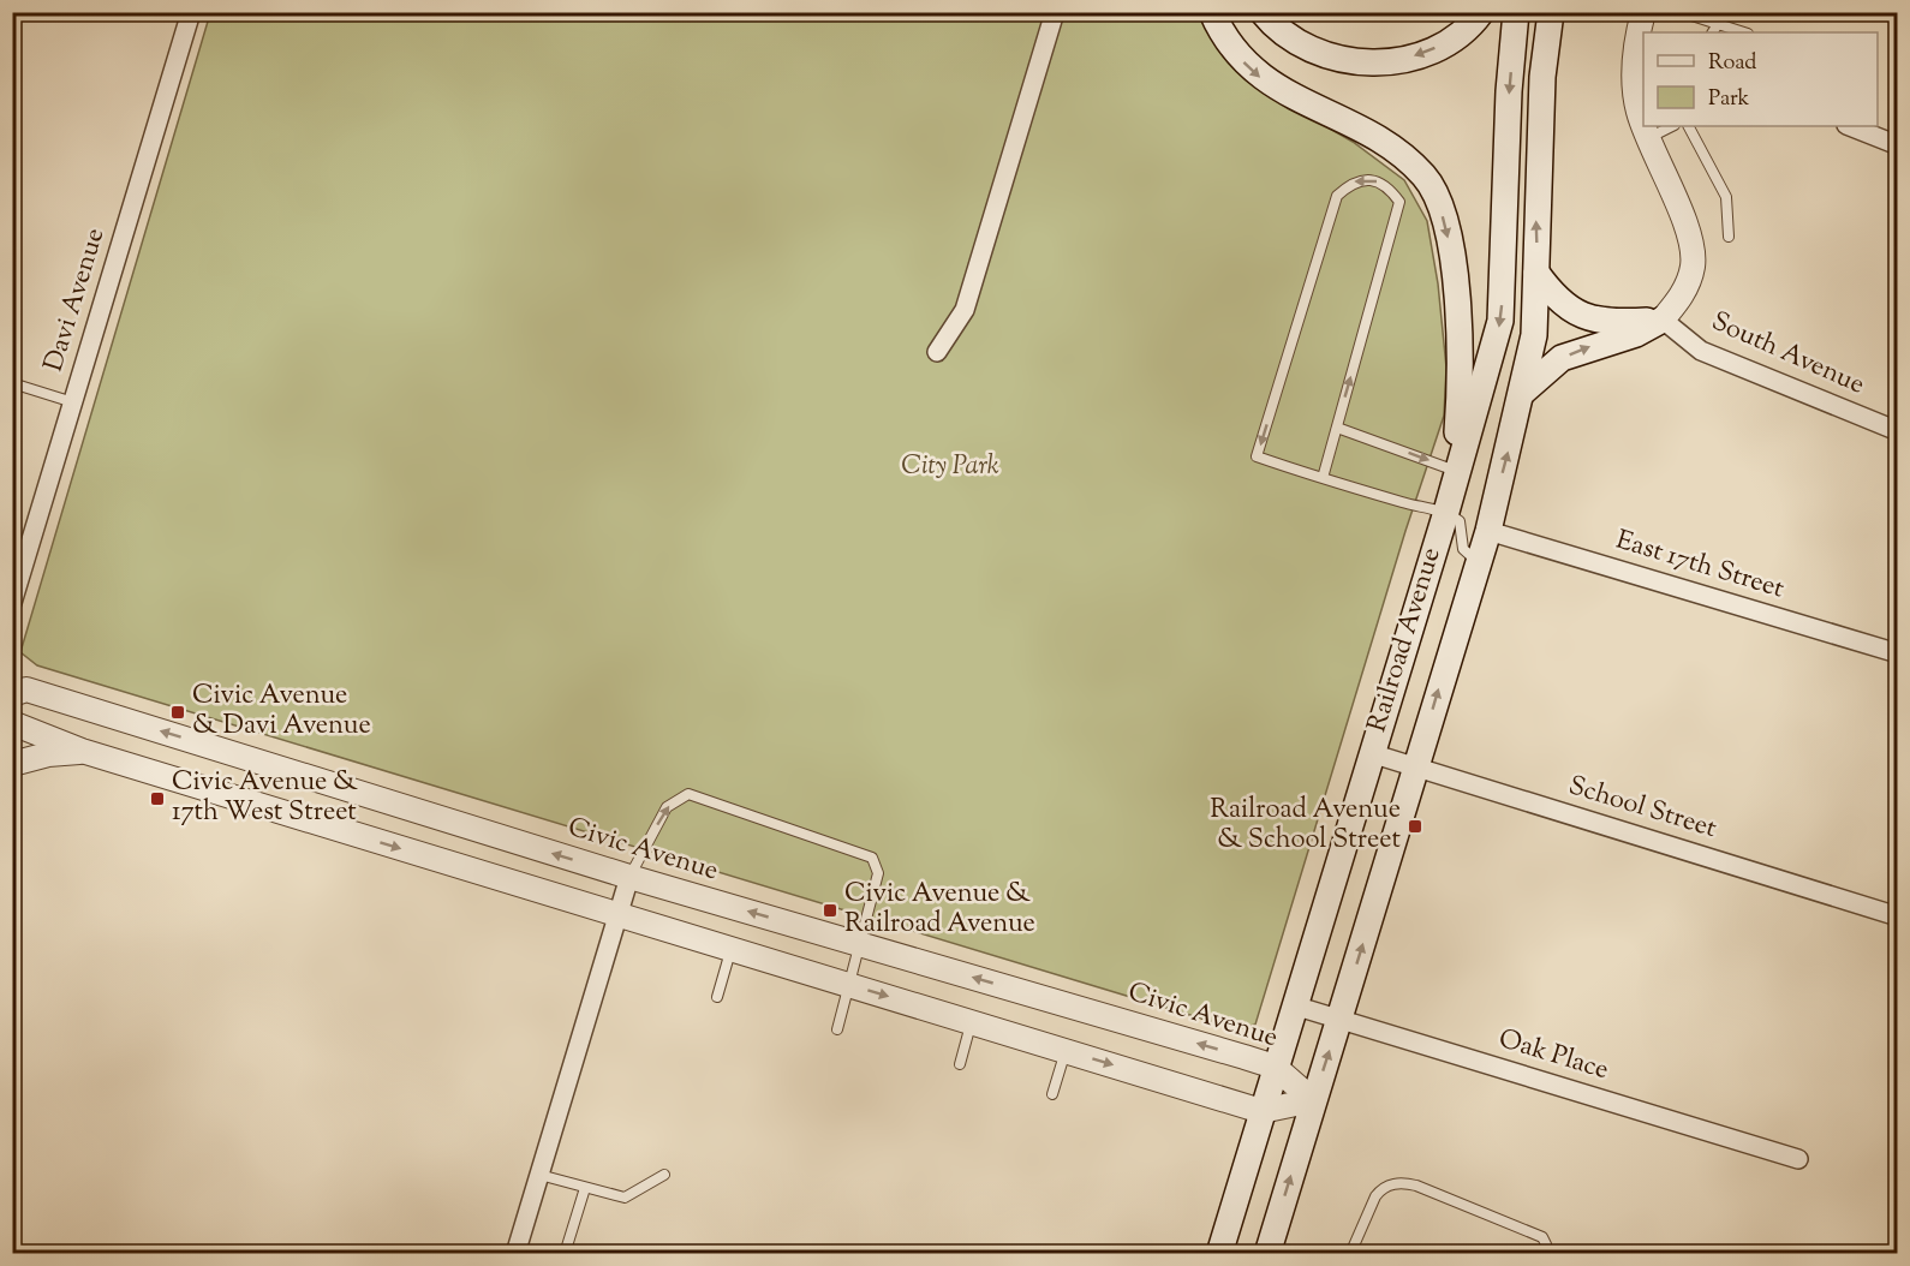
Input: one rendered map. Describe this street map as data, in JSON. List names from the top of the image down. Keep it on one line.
{"streets":{"main road":["Railroad Avenue"],"street":["Davi Avenue","South Avenue","East 17th Street","School Street","Civic Avenue","Oak Place"]},"crossings":[["East 17th Street","Railroad Avenue"],["Railroad Avenue","School Street"],["Railroad Avenue","Civic Avenue"],["Railroad Avenue","Oak Place"]],"parks":["City Park"],"places":{"transit":["Civic Avenue & Davi Avenue","Civic Avenue & 17th West Street","Railroad Avenue & School Street","Civic Avenue & Railroad Avenue"]},"legend":["Road","Park"]}
